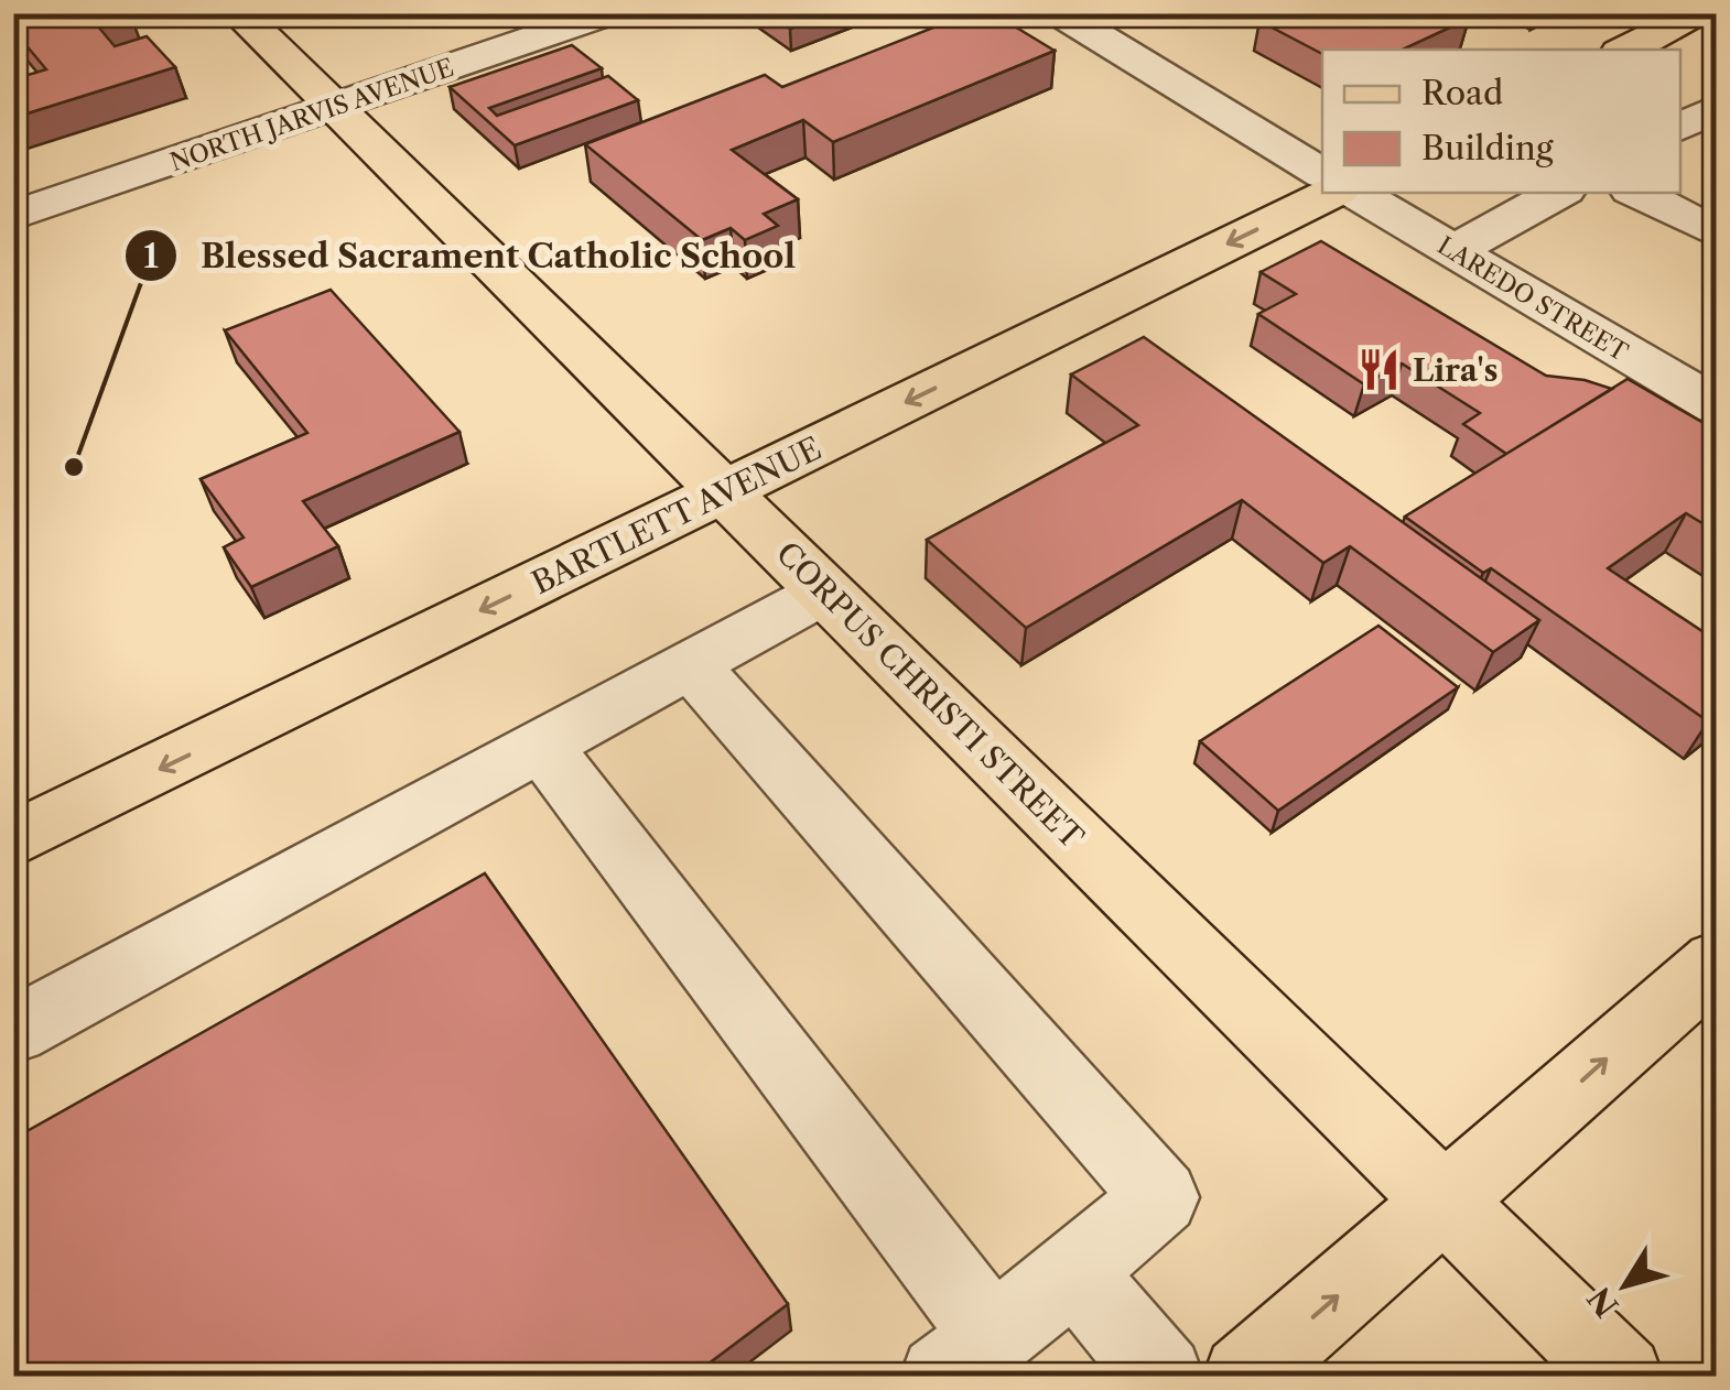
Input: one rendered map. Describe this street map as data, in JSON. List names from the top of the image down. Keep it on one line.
{"streets":{"main road":["BARTLETT AVENUE","CORPUS CHRISTI STREET"],"street":["NORTH JARVIS AVENUE","LAREDO STREET"]},"crossings":[["NORTH JARVIS AVENUE","CORPUS CHRISTI STREET"],["BARTLETT AVENUE","CORPUS CHRISTI STREET"]],"one_way":["BARTLETT AVENUE"],"places":{"restaurant":["Lira's"],"other":["Blessed Sacrament Catholic School"]},"legend":["Road","Building"],"north":"bottom left"}
